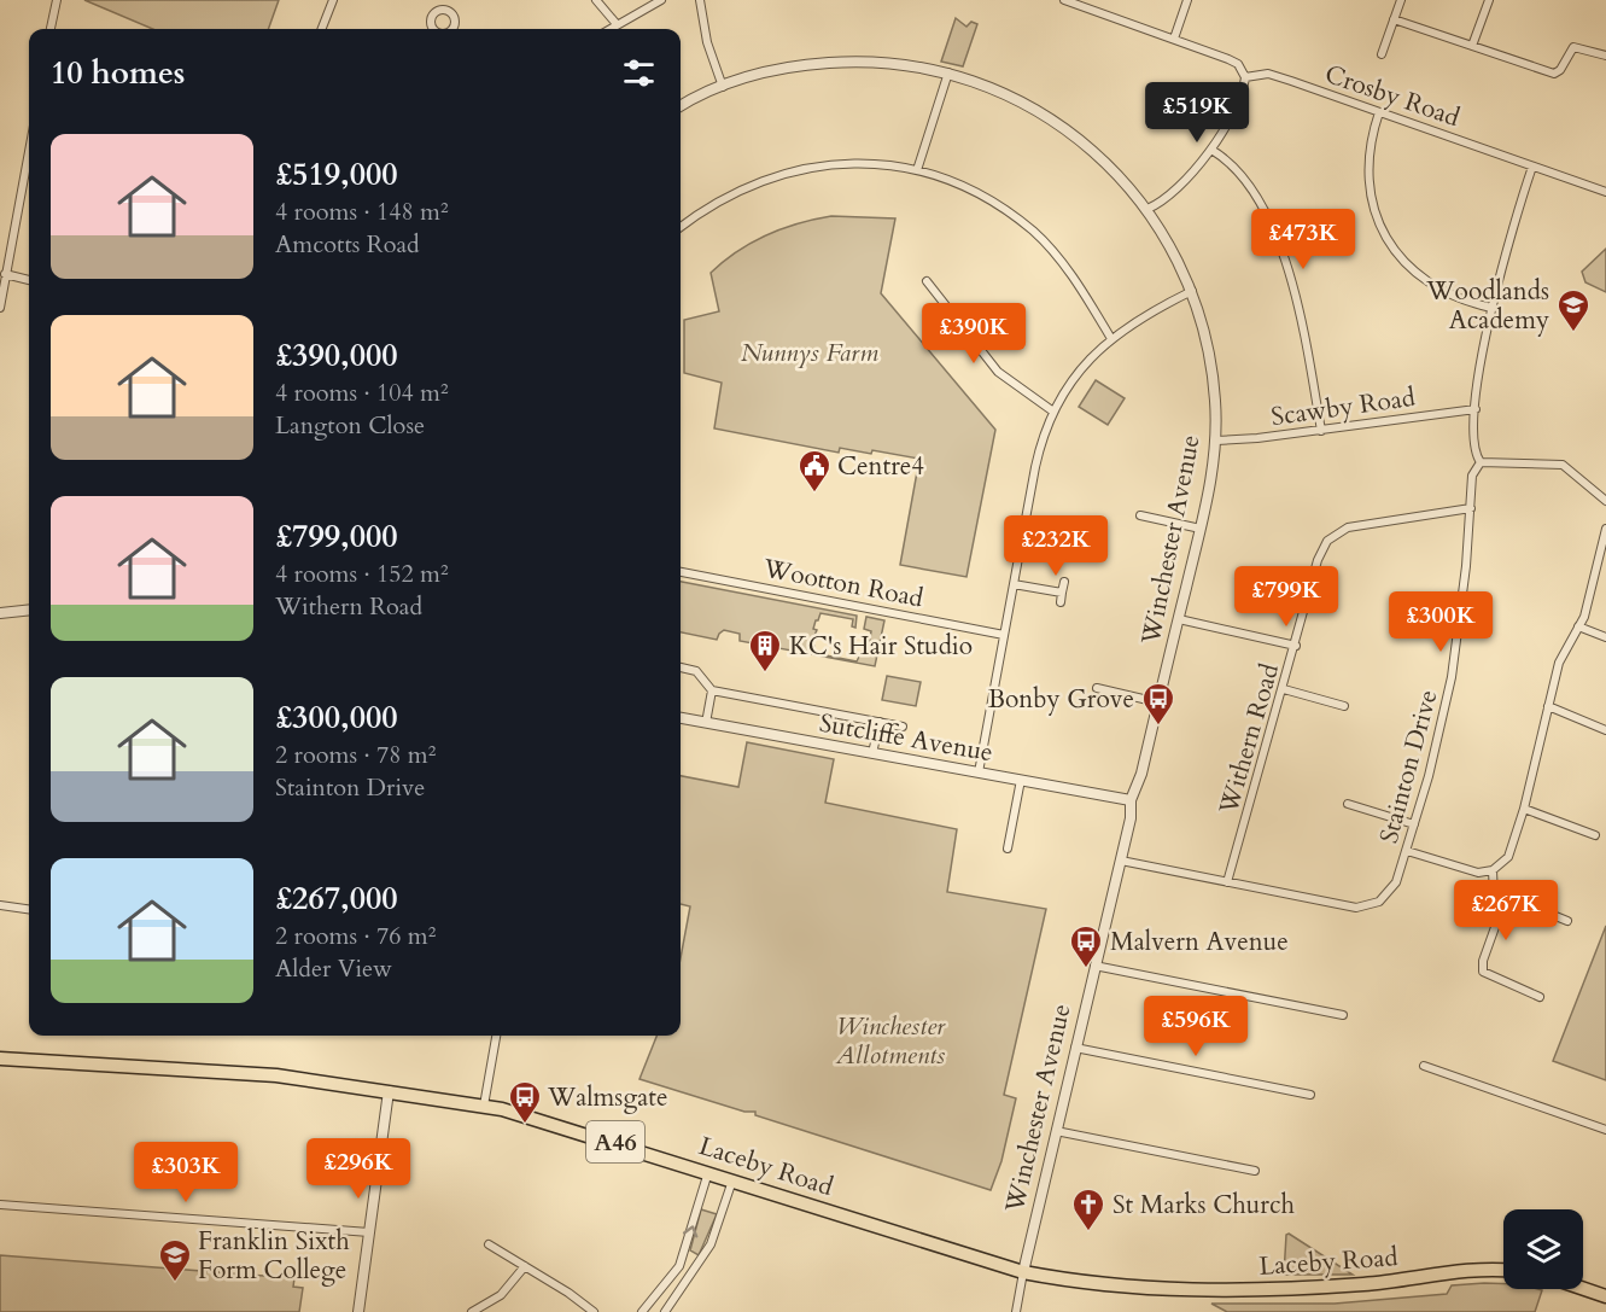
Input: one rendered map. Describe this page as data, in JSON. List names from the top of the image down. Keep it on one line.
{"streets":{"highway":["A46","Laceby Road"],"street":["Crosby Road","Scawby Road","Winchester Avenue","Wootton Road","Sutcliffe Avenue","Withern Road","Stainton Drive"]},"crossings":[["Crosby Road","Stainton Drive"],["Scawby Road","Winchester Avenue"],["Scawby Road","Stainton Drive"],["Winchester Avenue","Sutcliffe Avenue"],["Winchester Avenue","Stainton Drive"],["Winchester Avenue","Laceby Road"],["Withern Road","Stainton Drive"]],"parks":["Nunnys Farm","Winchester Allotments"],"places":{"school or university":["Woodlands Academy","Franklin Sixth Form College"],"public building":["Centre4"],"building":["KC's Hair Studio"],"bus stop":["Bonby Grove","Malvern Avenue","Walmsgate"],"church":["St Marks Church"]},"page":{"heading":"10 homes","price":["£519K","£473K","£390K","£232K","£799K","£300K","£267K","£596K","£296K","£303K"],"list":[{"name":"£519,000","note":"4 rooms · 148 m² · Amcotts Road"},{"name":"£390,000","note":"4 rooms · 104 m² · Langton Close"},{"name":"£799,000","note":"4 rooms · 152 m² · Withern Road"},{"name":"£300,000","note":"2 rooms · 78 m² · Stainton Drive"},{"name":"£267,000","note":"2 rooms · 76 m² · Alder View"}]}}
